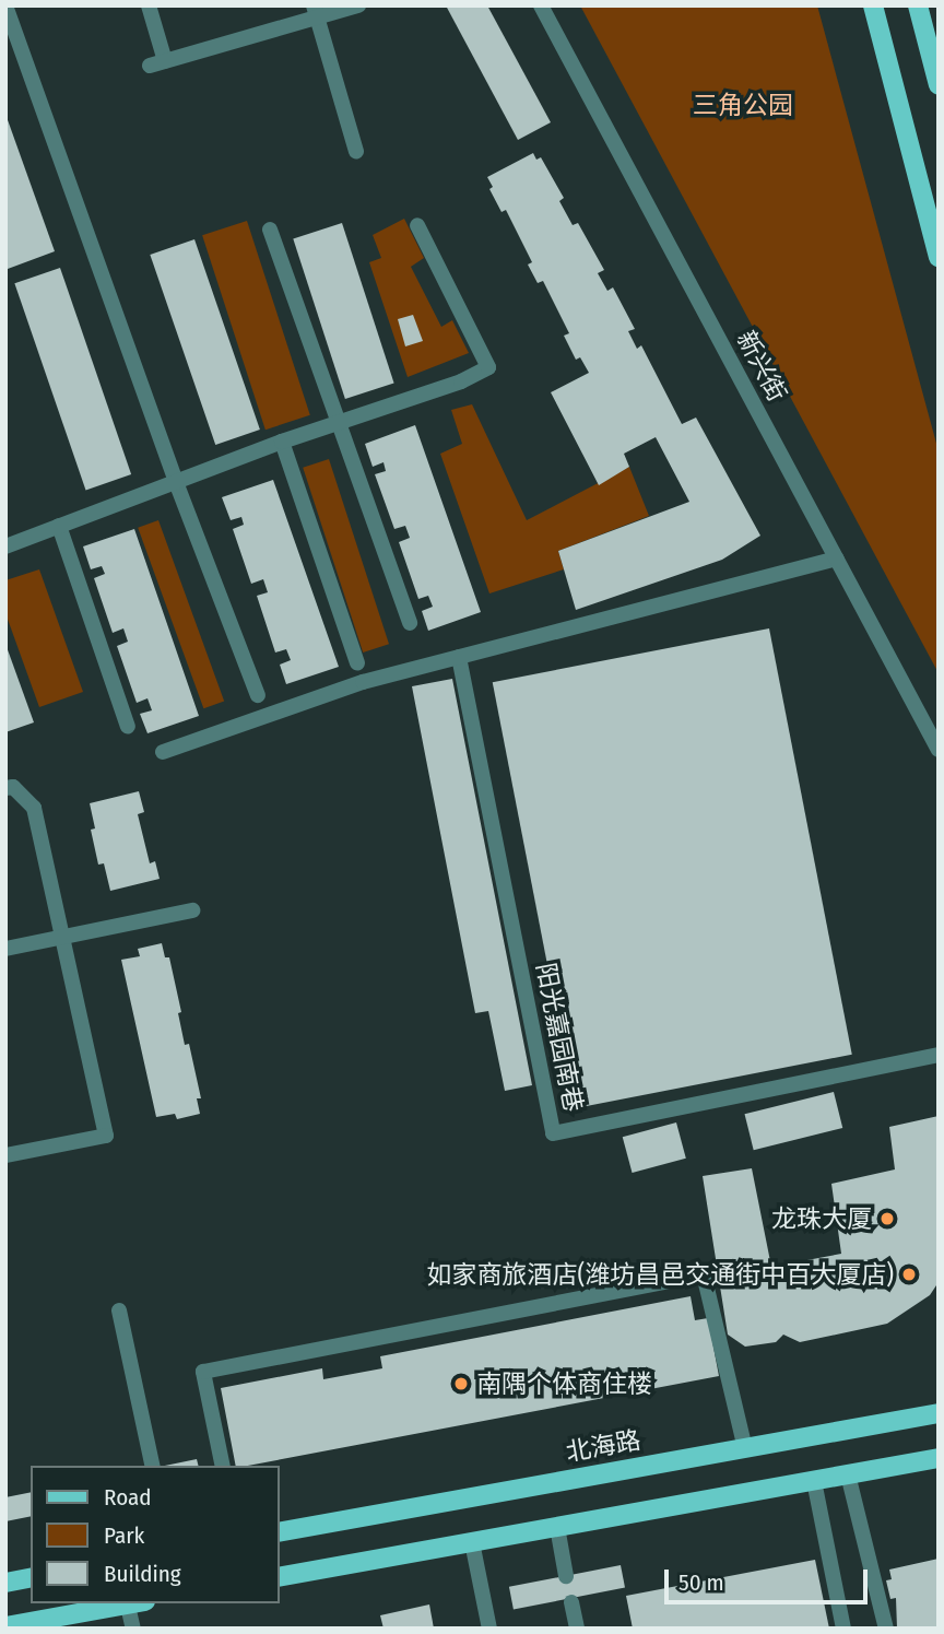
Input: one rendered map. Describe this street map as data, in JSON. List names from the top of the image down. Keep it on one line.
{"streets":{"main road":["北海路"],"street":["新兴街","阳光嘉园南巷"]},"parks":["三角公园"],"places":["龙珠大厦","如家商旅酒店(潍坊昌邑交通街中百大厦店)","南隅个体商住楼"],"legend":["Road","Park","Building"],"scale_bar":"50 m"}
